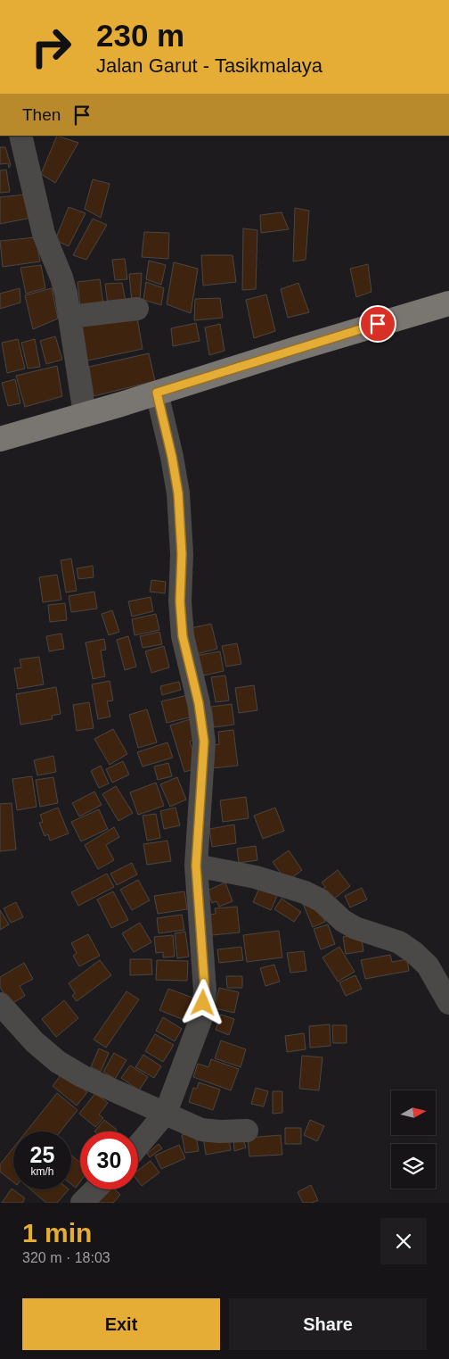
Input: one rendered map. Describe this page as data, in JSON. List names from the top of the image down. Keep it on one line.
{"north":"right","page":{"turn":["230 m","Jalan Garut - Tasikmalaya"],"then":"Then","speed":"25 km/h","limit":"30","heading":["1 min","320 m · 18:03"],"buttons":["Exit","Share"]}}
